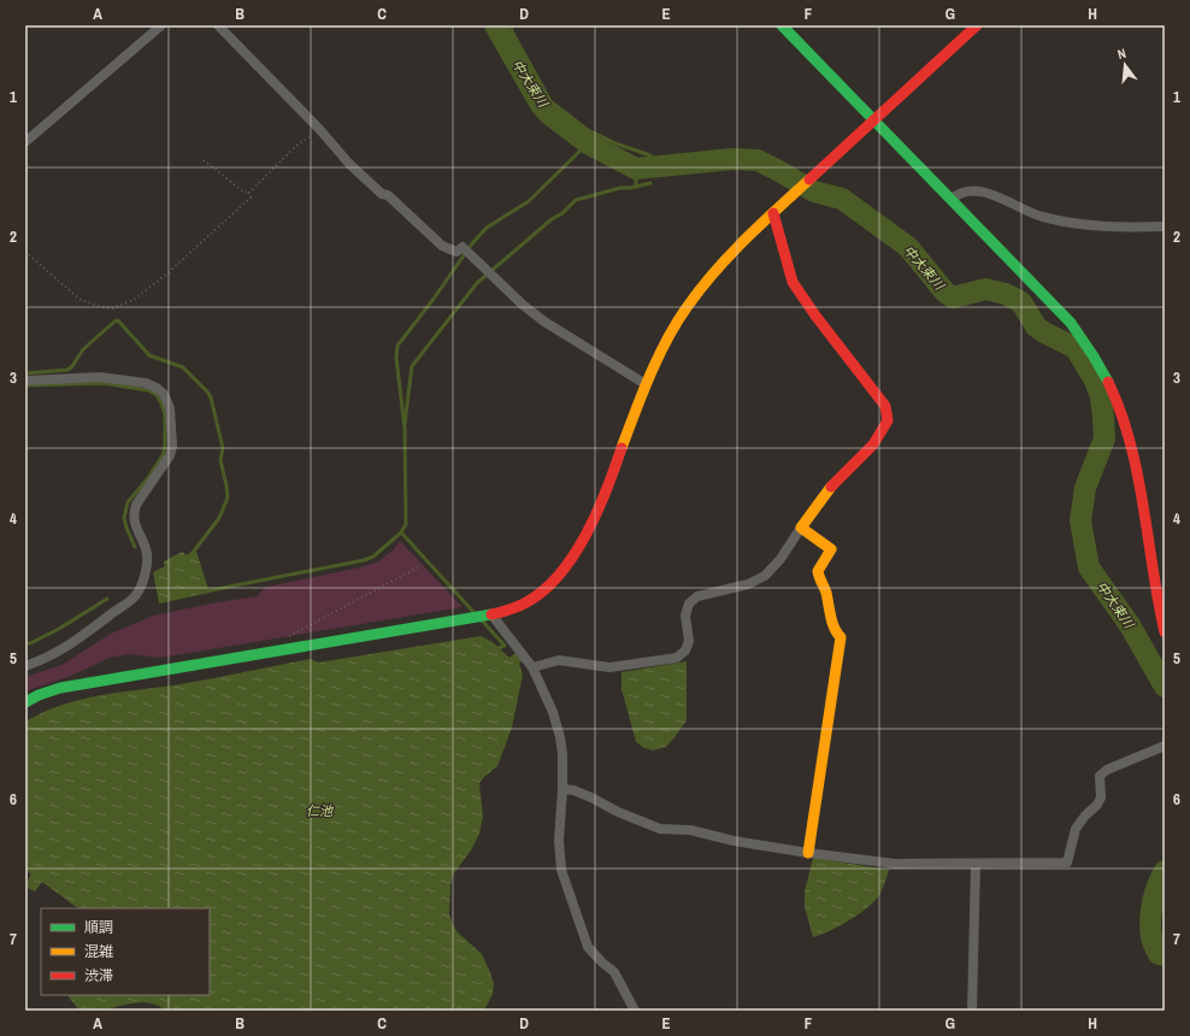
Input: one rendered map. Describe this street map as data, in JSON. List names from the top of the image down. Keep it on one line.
{"water":["中大束川","仁池"],"legend":["順調","混雑","渋滞"],"north":"top","grid":{"columns":["A","B","C","D","E","F","G","H"],"rows":["1","2","3","4","5","6","7"]}}
